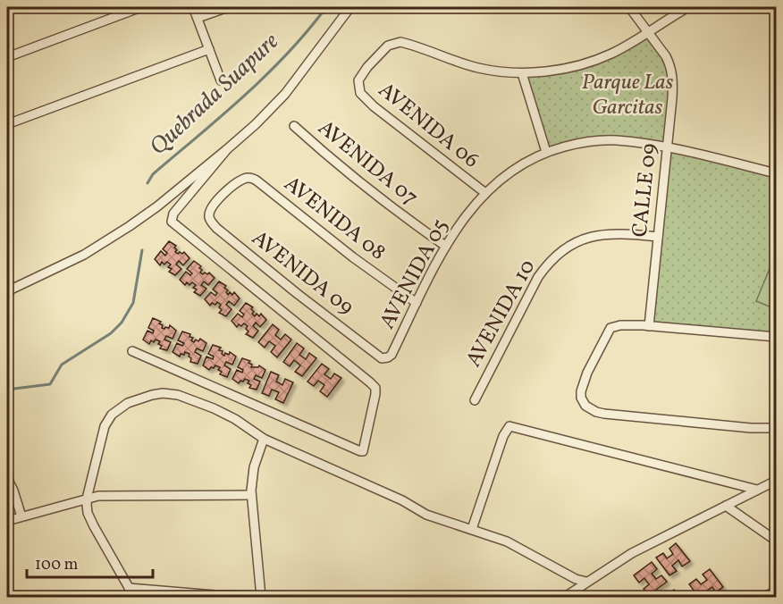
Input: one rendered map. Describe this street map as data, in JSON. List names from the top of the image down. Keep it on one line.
{"streets":{"street":["AVENIDA 06","AVENIDA 07","CALLE 09","AVENIDA 08","AVENIDA 09","AVENIDA 05","AVENIDA 10"]},"crossings":[["AVENIDA 06","AVENIDA 05"],["AVENIDA 07","AVENIDA 05"],["CALLE 09","AVENIDA 05"],["CALLE 09","AVENIDA 10"],["AVENIDA 08","AVENIDA 09"],["AVENIDA 08","AVENIDA 05"],["AVENIDA 09","AVENIDA 05"]],"water":["Quebrada Suapure"],"parks":["Parque Las Garcitas"],"scale_bar":"100 m"}
